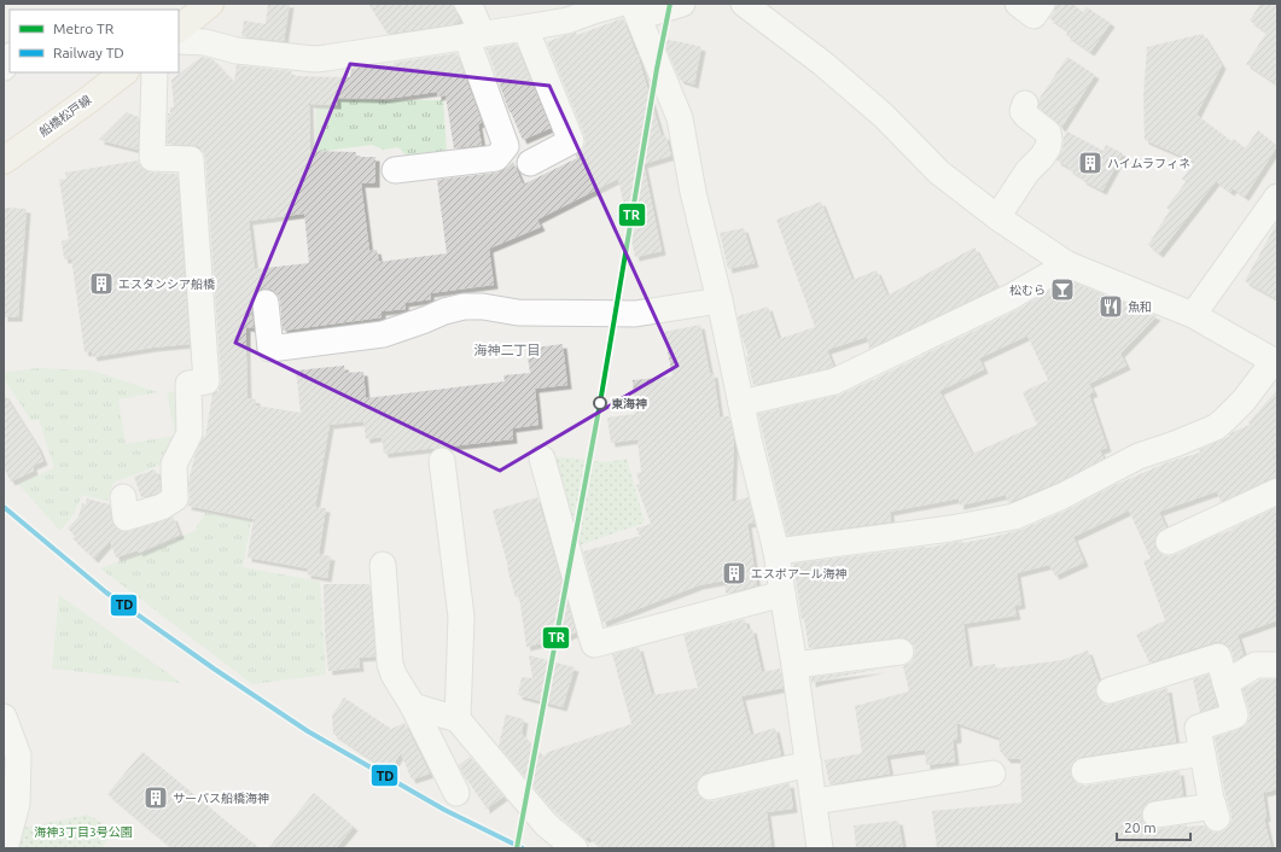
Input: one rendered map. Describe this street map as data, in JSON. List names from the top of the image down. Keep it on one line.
{"streets":{"main road":["船橋松戸線"]},"districts":["海神二丁目"],"parks":["海神3丁目3号公園"],"places":{"building":["ハイムラフィネ","エスタンシア船橋","エスポアール海神","サーパス船橋海神"],"bar":["松むら"],"restaurant":["魚和"],"other":["東海神"]},"lines":["metro line TR","rail line TD"],"legend":["Metro TR","Railway TD"],"scale_bar":"20 m"}
